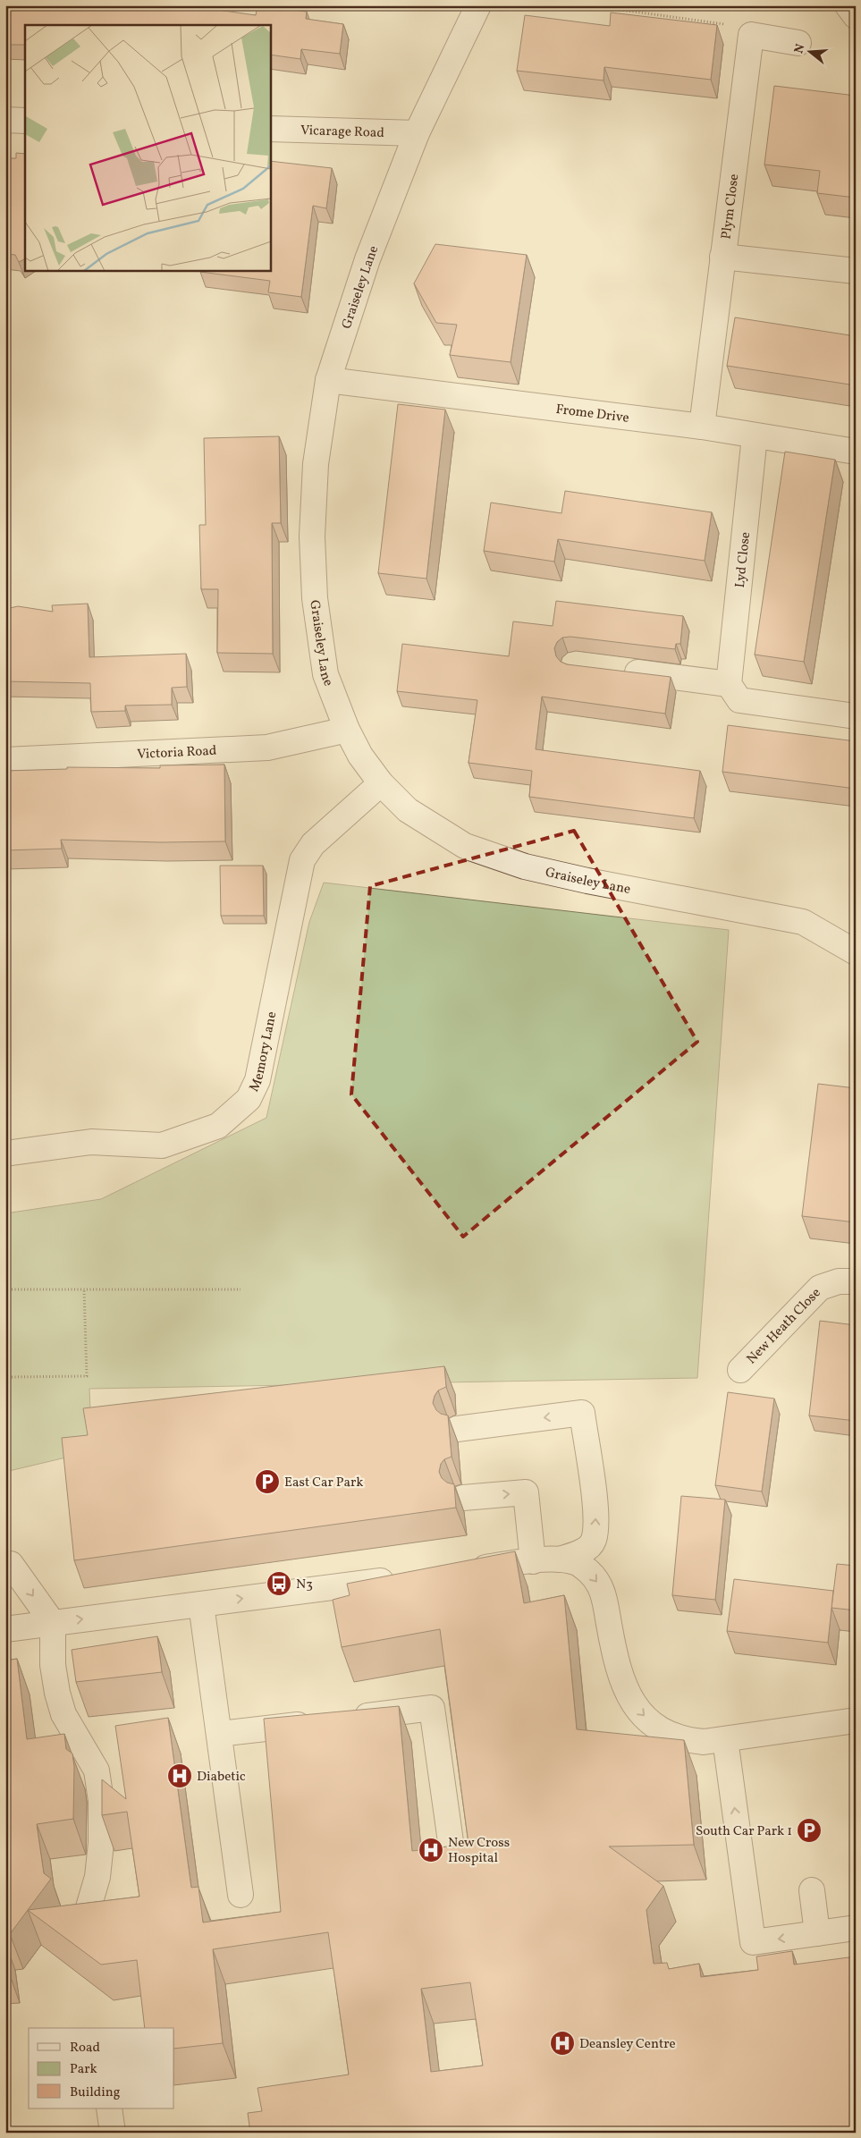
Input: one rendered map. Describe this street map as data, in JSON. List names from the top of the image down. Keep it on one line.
{"streets":{"street":["Vicarage Road","Plym Close","Graiseley Lane","Frome Drive","Lyd Close","Victoria Road","Memory Lane","New Heath Close"]},"crossings":[["Vicarage Road","Graiseley Lane"],["Plym Close","Frome Drive"],["Graiseley Lane","Frome Drive"],["Graiseley Lane","Victoria Road"],["Graiseley Lane","Memory Lane"],["Frome Drive","Lyd Close"]],"places":{"parking":["East Car Park","South Car Park 1"],"bus stop":["N3"],"hospital":["Diabetic","New Cross Hospital","Deansley Centre"]},"legend":["Road","Park","Building"],"north":"left"}
